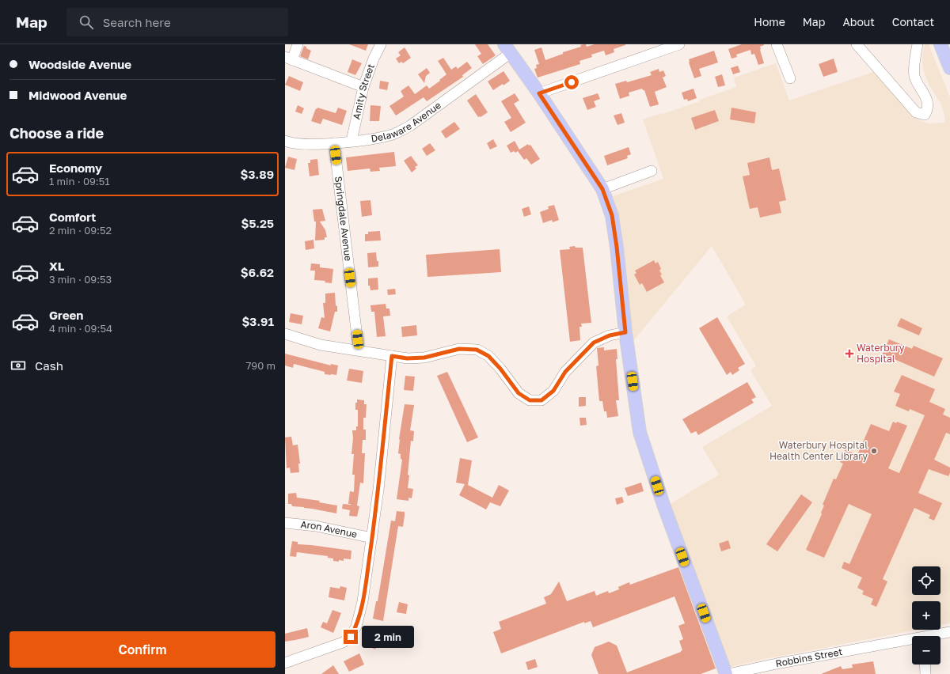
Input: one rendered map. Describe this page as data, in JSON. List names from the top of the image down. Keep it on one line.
{"streets":{"street":["Amity Street","Delaware Avenue","Springdale Avenue","Aron Avenue","Robbins Street"]},"crossings":[["Amity Street","Delaware Avenue"],["Delaware Avenue","Springdale Avenue"]],"places":{"health":["Waterbury Hospital"],"other":["Waterbury Hospital Health Center Library"]},"page":{"header":"Map","search":"Search here","nav":["Home","Map","About","Contact"],"banner":["Woodside Avenue","Midwood Avenue"],"heading":"Choose a ride","list":[{"name":"Economy","note":"1 min · 09:51","value":"$3.89"},{"name":"Comfort","note":"2 min · 09:52","value":"$5.25"},{"name":"XL","note":"3 min · 09:53","value":"$6.62"},{"name":"Green","note":"4 min · 09:54","value":"$3.91"}],"pay":["Cash","790 m"],"map_buttons":["+","−"],"buttons":"Confirm","bubble":"2 min"}}
